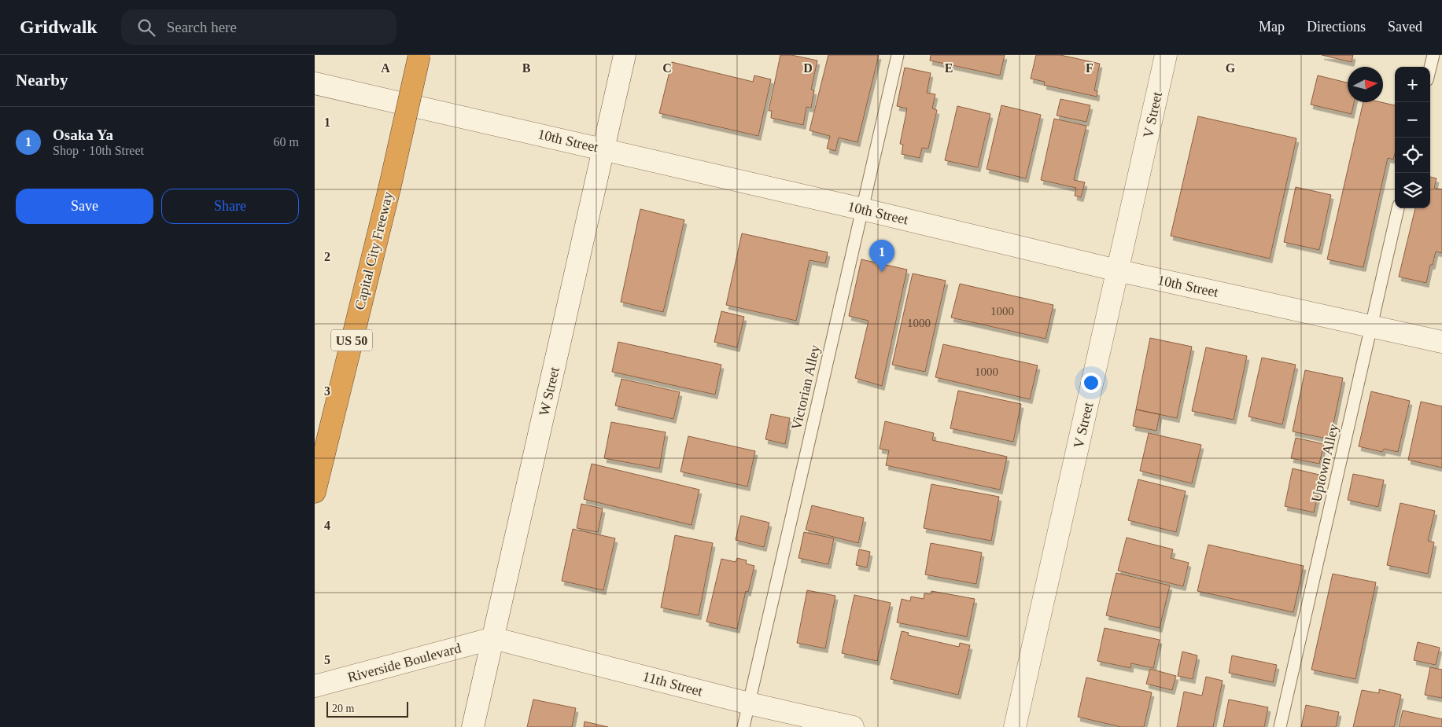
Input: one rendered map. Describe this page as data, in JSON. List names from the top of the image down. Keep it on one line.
{"streets":{"highway":["Capital City Freeway","US 50"],"street":["V Street","10th Street","W Street","Riverside Boulevard","11th Street"],"lane":["Victorian Alley","Uptown Alley"]},"crossings":[["V Street","10th Street"],["10th Street","Victorian Alley"],["10th Street","W Street"],["10th Street","Uptown Alley"],["Victorian Alley","11th Street"],["W Street","Riverside Boulevard"],["W Street","11th Street"],["Riverside Boulevard","11th Street"]],"house_numbers":["1000","1000","1000"],"scale_bar":"20 m","north":"right","page":{"header":"Gridwalk","search":"Search here","nav":["Map","Directions","Saved"],"heading":"Nearby","map_buttons":["+","−"],"list":[{"mark":"1","name":"Osaka Ya","note":"Shop · 10th Street","value":"60 m"}],"buttons":["Save","Share"],"pins":"1","scale":"20 m"},"grid":{"columns":["A","B","C","D","E","F","G"],"rows":["1","2","3","4","5"]}}
